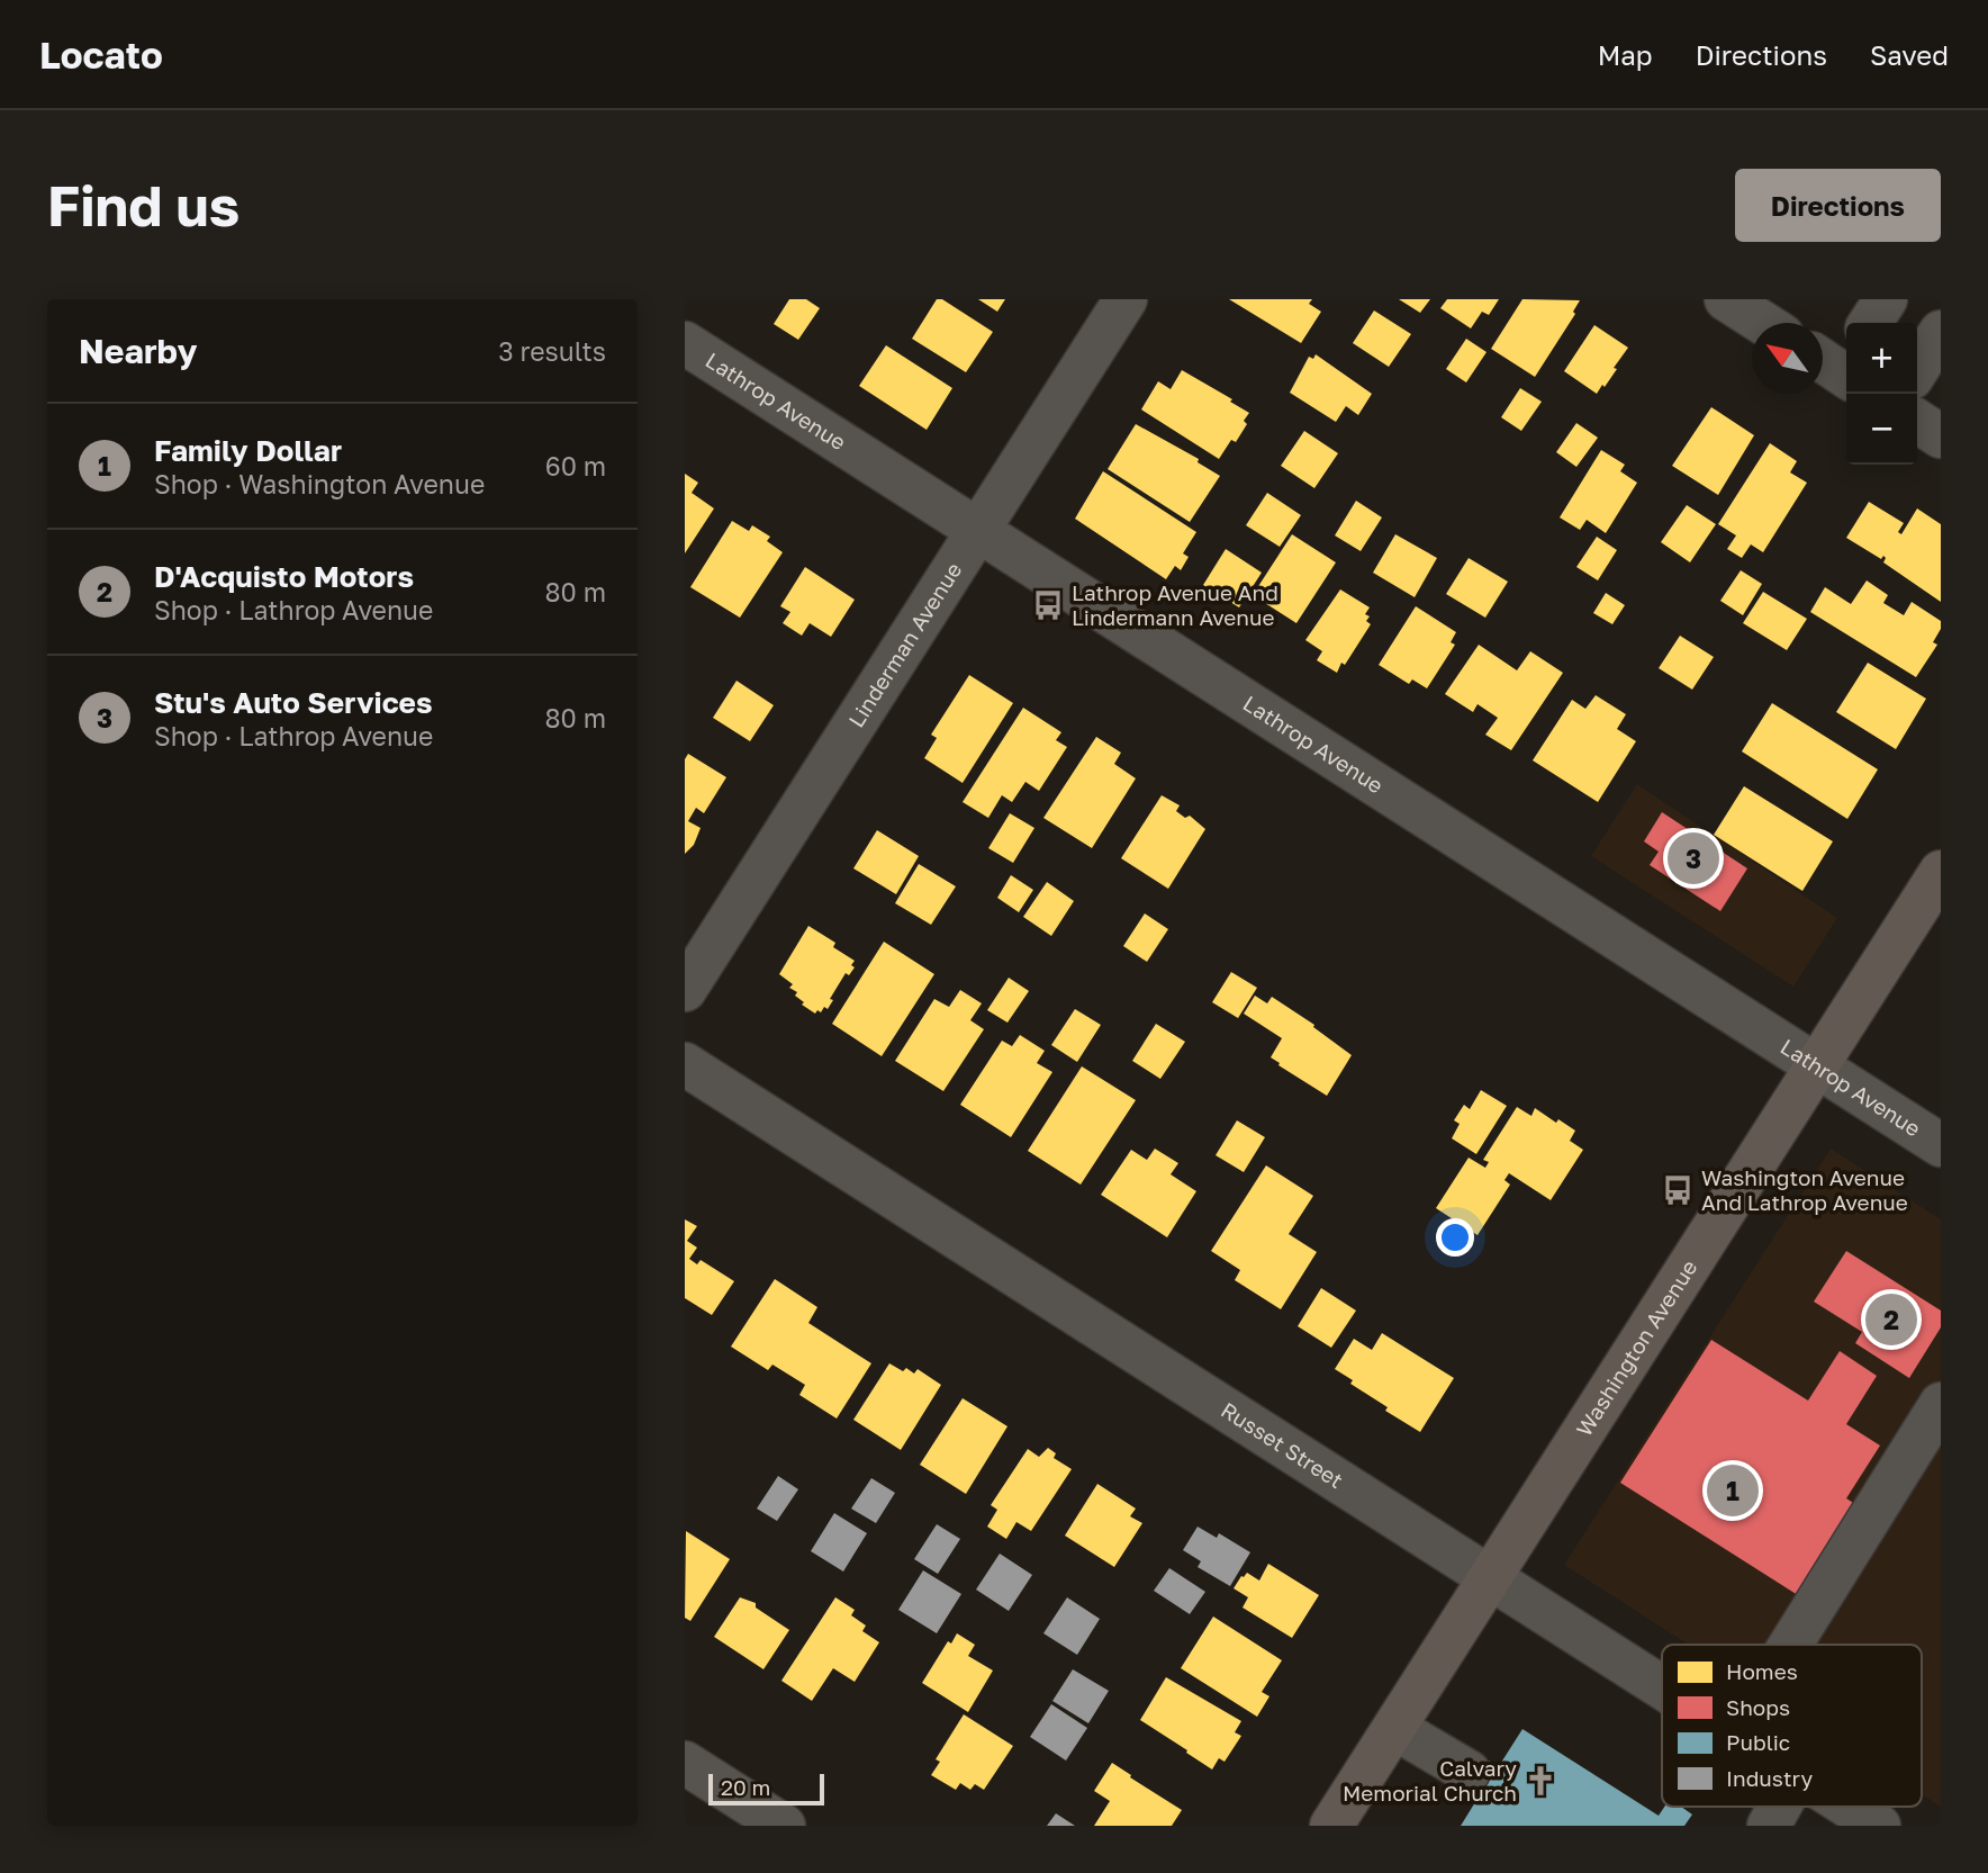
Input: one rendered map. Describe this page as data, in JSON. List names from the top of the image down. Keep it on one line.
{"streets":{"main road":["Washington Avenue"],"street":["Lathrop Avenue","Linderman Avenue","Russet Street"]},"crossings":[["Lathrop Avenue","Linderman Avenue"],["Lathrop Avenue","Washington Avenue"],["Washington Avenue","Russet Street"]],"places":{"bus stop":["Lathrop Avenue And Lindermann Avenue","Washington Avenue And Lathrop Avenue"],"church":["Calvary Memorial Church"]},"legend":["Homes","Shops","Public","Industry"],"scale_bar":"20 m","north":"top left","page":{"header":"Locato","nav":["Map","Directions","Saved"],"buttons":"Directions","title":"Find us","heading":["Nearby","3 results"],"map_buttons":["+","−"],"list":[{"mark":"1","name":"Family Dollar","note":"Shop · Washington Avenue","value":"60 m"},{"mark":"2","name":"D'Acquisto Motors","note":"Shop · Lathrop Avenue","value":"80 m"},{"mark":"3","name":"Stu's Auto Services","note":"Shop · Lathrop Avenue","value":"80 m"}],"pins":["3","2","1"],"scale":"20 m"}}
